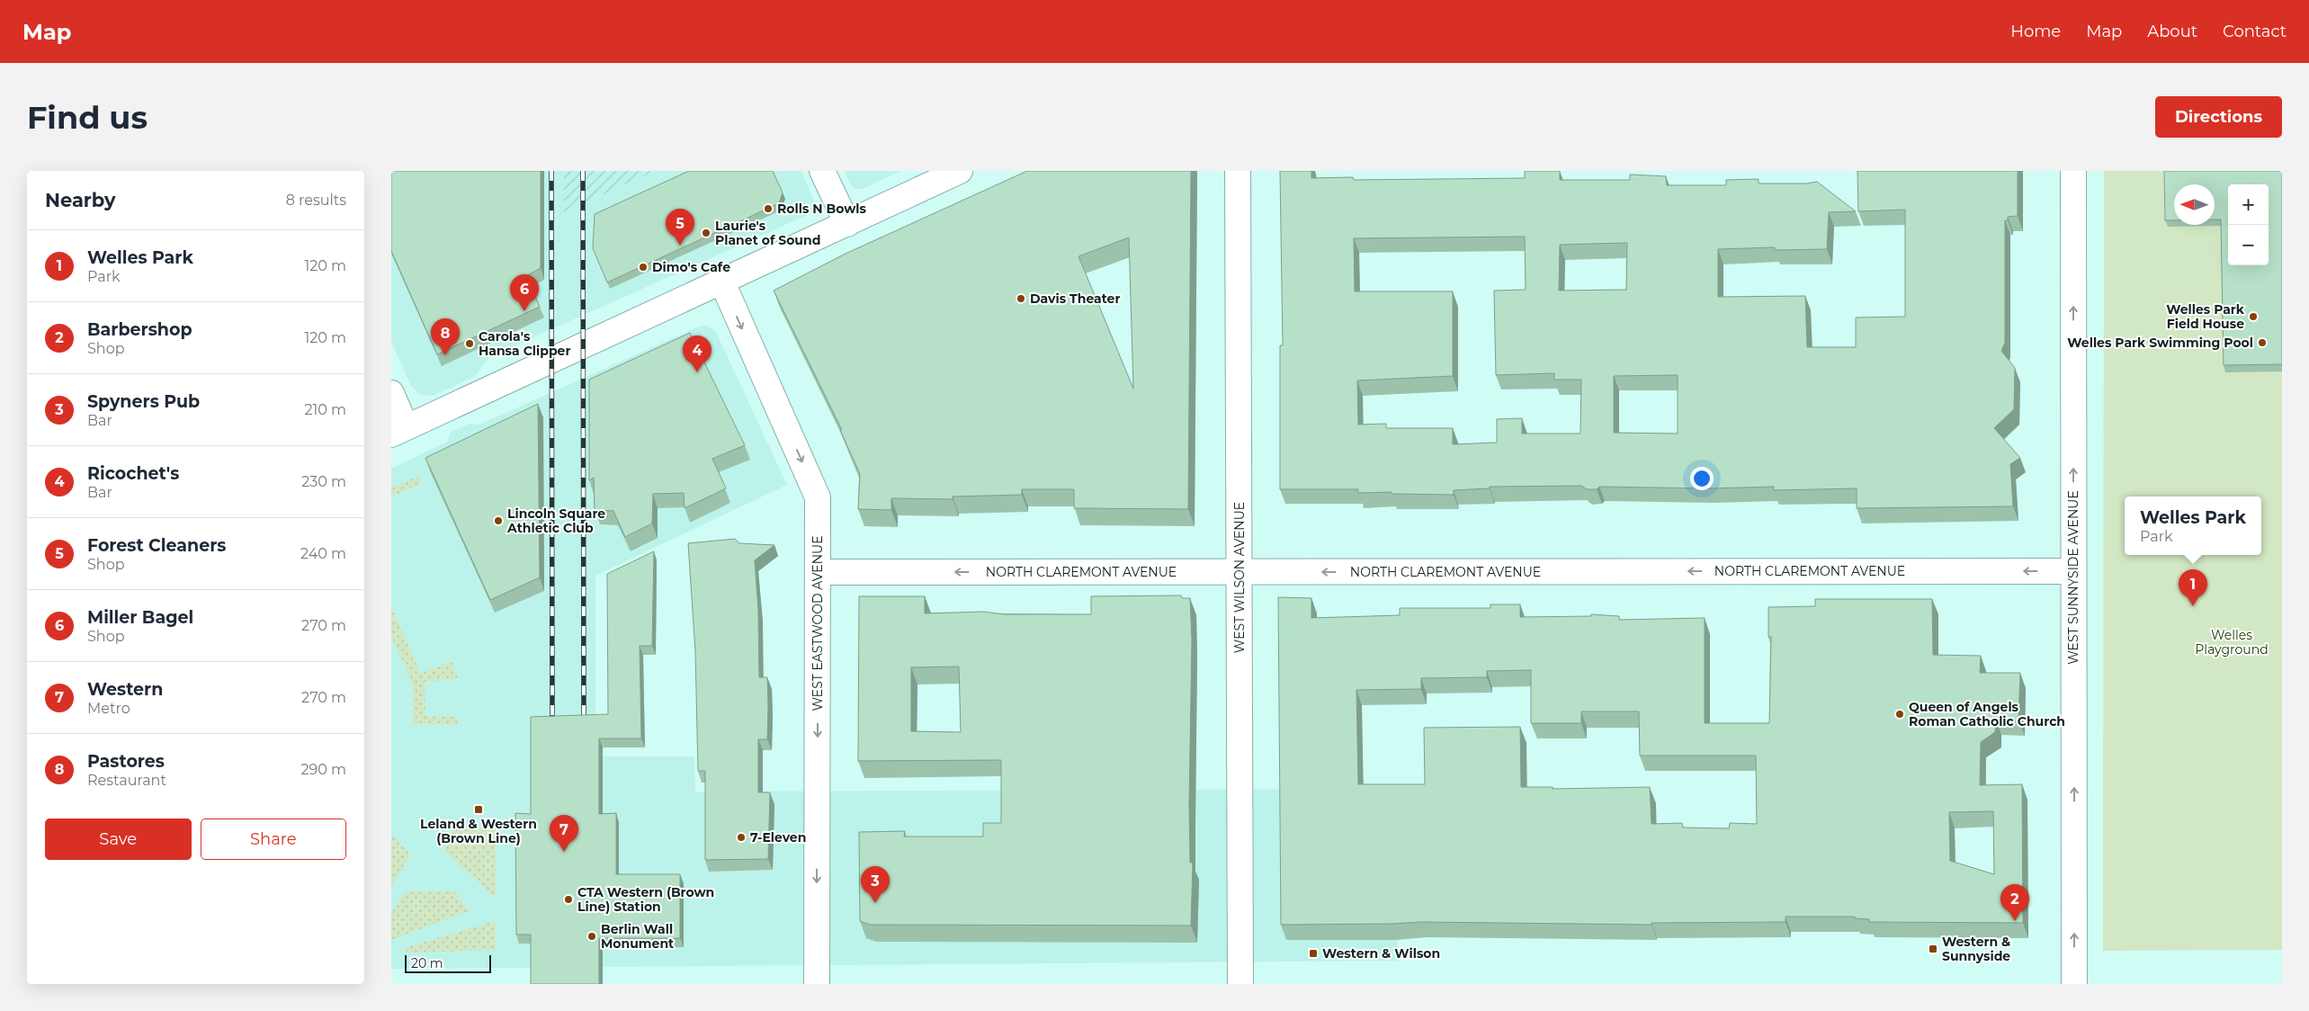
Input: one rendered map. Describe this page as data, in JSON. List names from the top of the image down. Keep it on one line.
{"streets":{"street":["NORTH CLAREMONT AVENUE","WEST WILSON AVENUE","WEST SUNNYSIDE AVENUE","WEST EASTWOOD AVENUE"]},"crossings":[["NORTH CLAREMONT AVENUE","WEST WILSON AVENUE"],["NORTH CLAREMONT AVENUE","WEST SUNNYSIDE AVENUE"],["NORTH CLAREMONT AVENUE","WEST EASTWOOD AVENUE"]],"one_way":["NORTH CLAREMONT AVENUE","WEST SUNNYSIDE AVENUE","WEST EASTWOOD AVENUE"],"parks":["Welles Playground"],"places":{"other":["Rolls N Bowls","Laurie's Planet of Sound","Dimo's Cafe","Davis Theater","Welles Park Field House","Welles Park Swimming Pool","Carola's Hansa Clipper","Lincoln Square Athletic Club","Queen of Angels Roman Catholic Church","7-Eleven","CTA Western (Brown Line) Station","Berlin Wall Monument"],"transit":["Leland & Western (Brown Line)","Western & Sunnyside","Western & Wilson"]},"scale_bar":"20 m","north":"left","page":{"header":"Map","nav":["Home","Map","About","Contact"],"buttons":["Directions",["Save","Share"]],"title":"Find us","heading":["Nearby","8 results"],"map_buttons":["+","−"],"pins":["5","6","8","4","1","7","3","2"],"list":[{"mark":"1","name":"Welles Park","note":"Park","value":"120 m"},{"mark":"2","name":"Barbershop","note":"Shop","value":"120 m"},{"mark":"3","name":"Spyners Pub","note":"Bar","value":"210 m"},{"mark":"4","name":"Ricochet's","note":"Bar","value":"230 m"},{"mark":"5","name":"Forest Cleaners","note":"Shop","value":"240 m"},{"mark":"6","name":"Miller Bagel","note":"Shop","value":"270 m"},{"mark":"7","name":"Western","note":"Metro","value":"270 m"},{"mark":"8","name":"Pastores","note":"Restaurant","value":"290 m"}],"popup":["Welles Park","Park"],"scale":"20 m"}}
